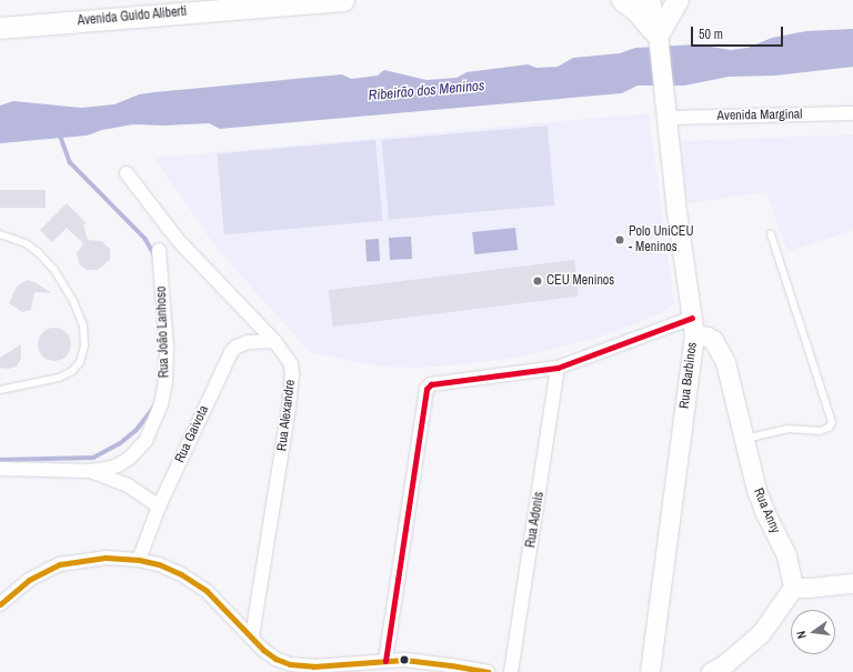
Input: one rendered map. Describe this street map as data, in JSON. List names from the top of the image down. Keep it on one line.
{"streets":{"main road":["Avenida Guido Aliberti"],"street":["Avenida Marginal","Rua João Lanhoso","Rua Barbinos","Rua Alexandre","Rua Gaivota","Rua Anny","Rua Adonis"]},"crossings":[["Avenida Marginal","Rua Barbinos"],["Rua Barbinos","Rua Anny"],["Rua Alexandre","Rua Gaivota"]],"water":["Ribeirão dos Meninos"],"places":["Polo UniCEU - Meninos","CEU Meninos"],"scale_bar":"50 m","north":"left"}
